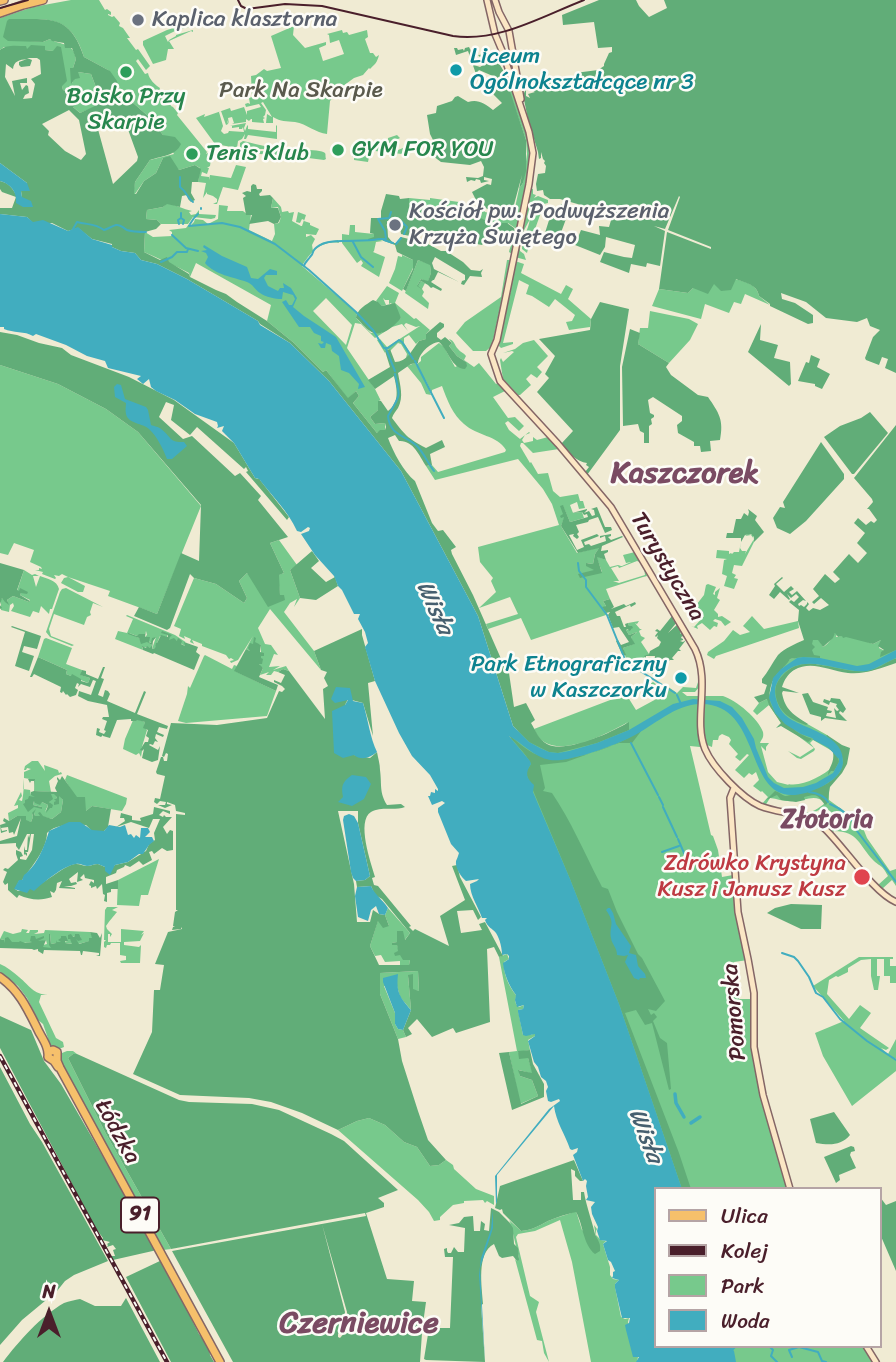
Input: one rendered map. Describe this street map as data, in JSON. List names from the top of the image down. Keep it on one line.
{"streets":{"main road":["Turystyczna","Pomorska","Łódzka","91"]},"crossings":[["Turystyczna","Pomorska"]],"districts":["Kaszczorek","Złotoria","Czerniewice"],"water":["Wisła"],"parks":["Park Na Skarpie"],"places":["Kaplica klasztorna","Liceum Ogólnokształcące nr 3","Boisko Przy Skarpie","GYM FOR YOU","Tenis Klub","Kościół pw. Podwyższenia Krzyża Świętego","Park Etnograficzny w Kaszczorku","Zdrówko Krystyna Kusz i Janusz Kusz"],"legend":["Ulica","Kolej","Park","Woda"],"north":"top"}
